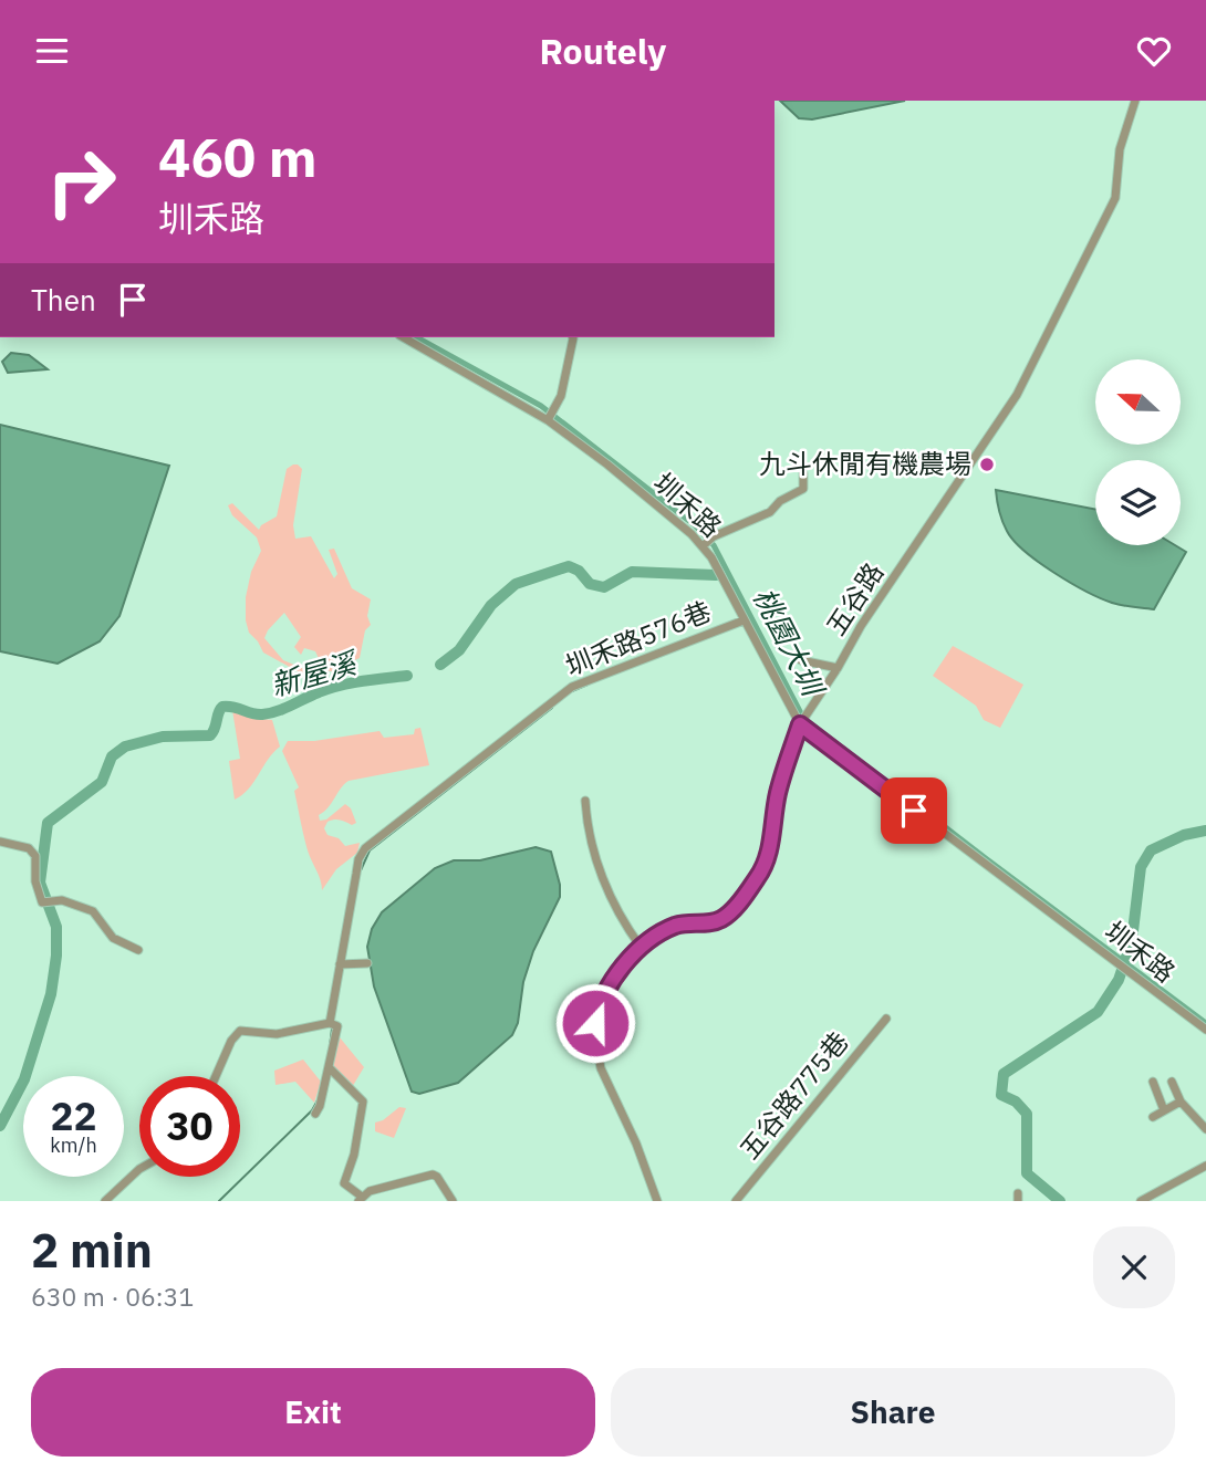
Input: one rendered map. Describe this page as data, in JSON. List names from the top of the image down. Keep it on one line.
{"streets":{"street":["圳禾路","五谷路","圳禾路576巷","五谷路775巷"]},"crossings":[["圳禾路","五谷路"],["圳禾路","圳禾路576巷"]],"water":["桃園大圳","新屋溪"],"places":["九斗休閒有機農場"],"north":"left","page":{"header":"Routely","turn":["460 m","圳禾路"],"then":"Then","speed":"22 km/h","limit":"30","heading":["2 min","630 m · 06:31"],"buttons":["Exit","Share"]}}
